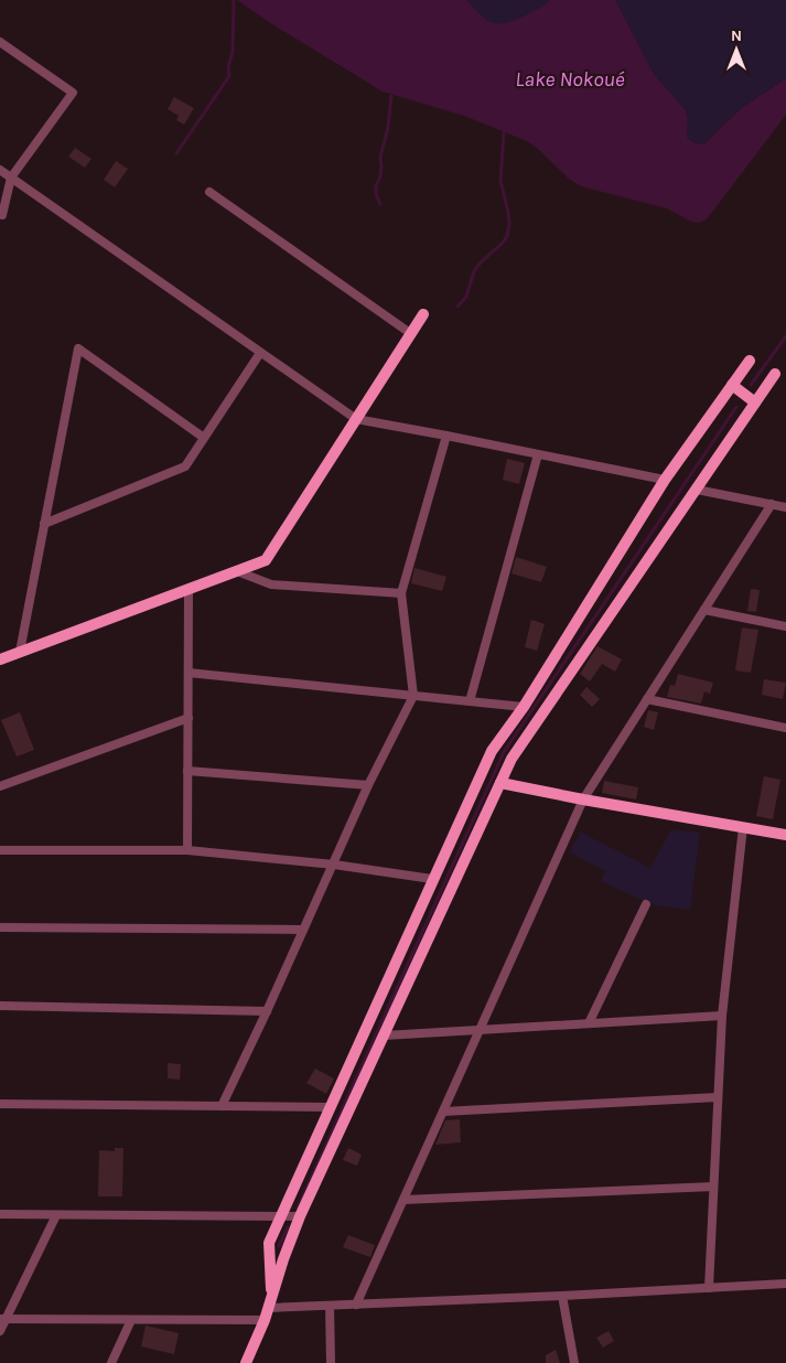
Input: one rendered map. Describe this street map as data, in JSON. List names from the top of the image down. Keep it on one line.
{"water":["Lake Nokoué"],"north":"top"}
